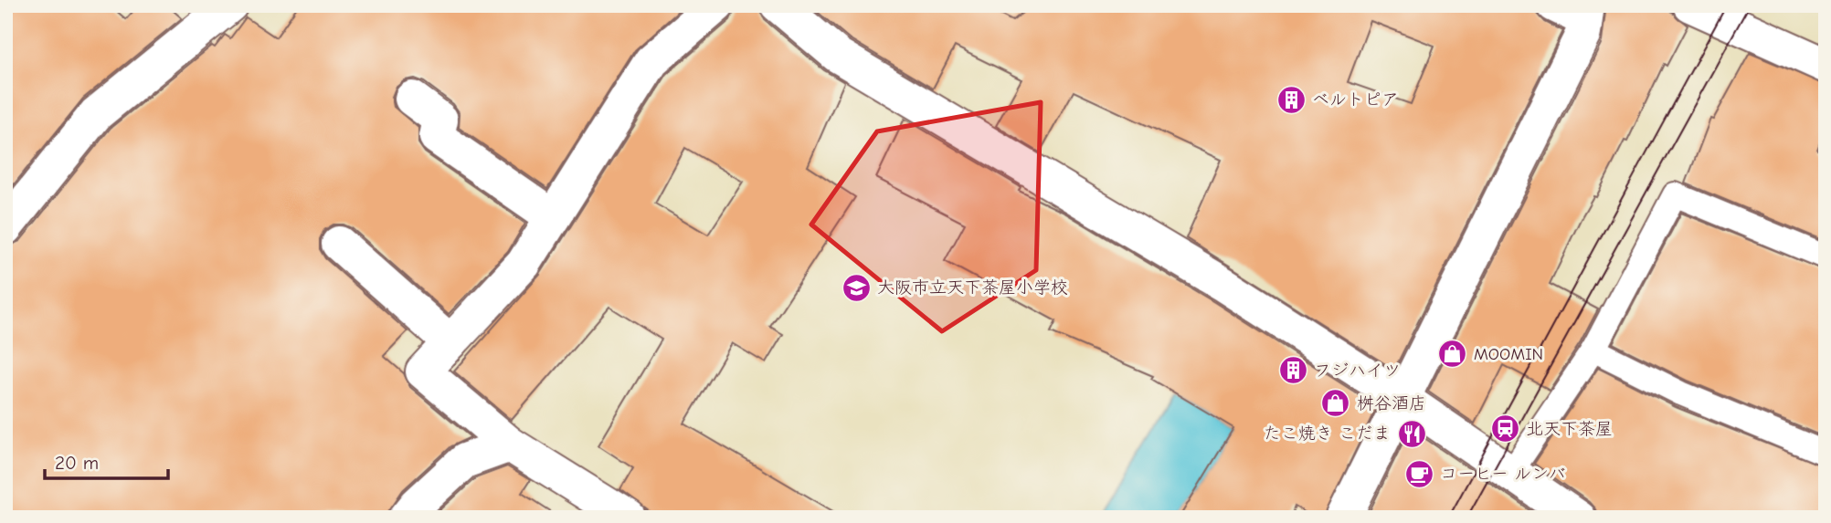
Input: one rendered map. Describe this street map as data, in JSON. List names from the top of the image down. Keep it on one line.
{"places":{"building":["ベルトピア","フジハイツ"],"school or university":["大阪市立天下茶屋小学校"],"shop":["MOOMIN","桝谷酒店"],"station":["北天下茶屋"],"restaurant":["たこ焼き こだま"],"cafe":["コーヒー ルンバ"]},"scale_bar":"20 m"}
